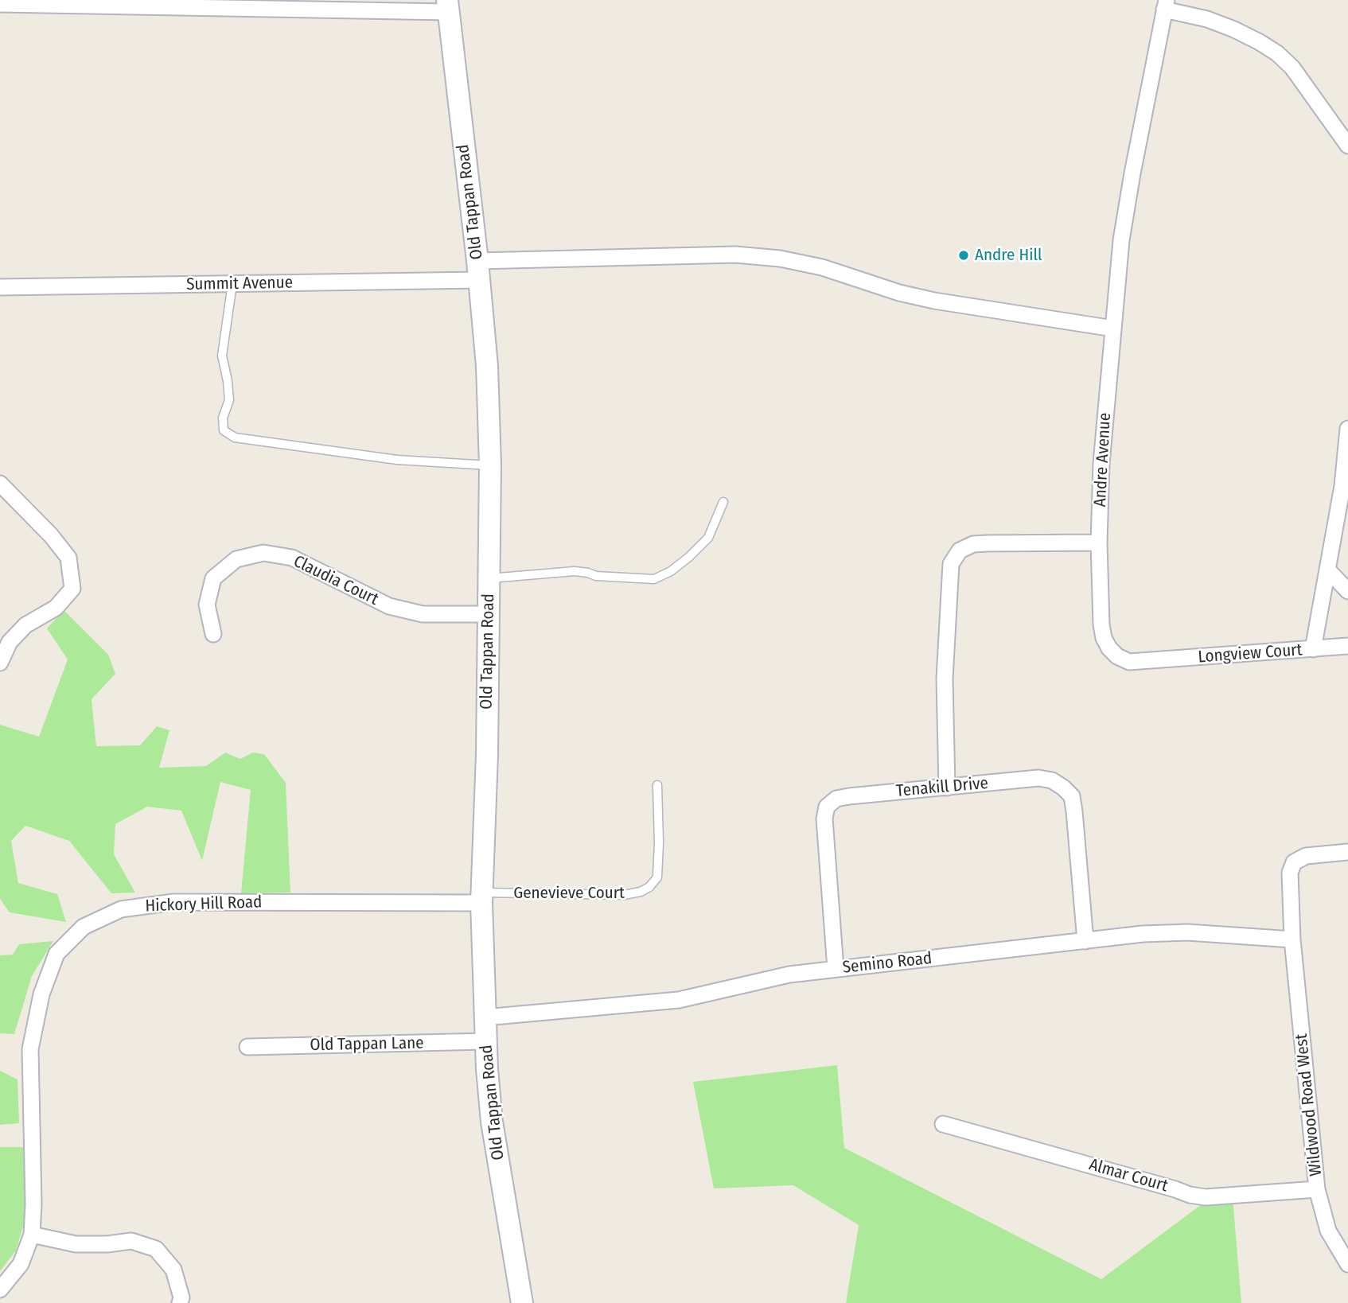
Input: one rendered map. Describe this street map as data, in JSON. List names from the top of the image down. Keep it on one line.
{"streets":{"main road":["Old Tappan Road"],"street":["Summit Avenue","Andre Avenue","Claudia Court","Longview Court","Tenakill Drive","Hickory Hill Road","Semino Road","Old Tappan Lane","Wildwood Road West","Almar Court"],"lane":["Genevieve Court"]},"crossings":[["Old Tappan Road","Summit Avenue"],["Old Tappan Road","Claudia Court"],["Old Tappan Road","Genevieve Court"],["Old Tappan Road","Hickory Hill Road"],["Old Tappan Road","Semino Road"],["Old Tappan Road","Old Tappan Lane"],["Andre Avenue","Longview Court"],["Tenakill Drive","Semino Road"],["Genevieve Court","Hickory Hill Road"],["Semino Road","Wildwood Road West"],["Wildwood Road West","Almar Court"]],"places":["Andre Hill"]}
